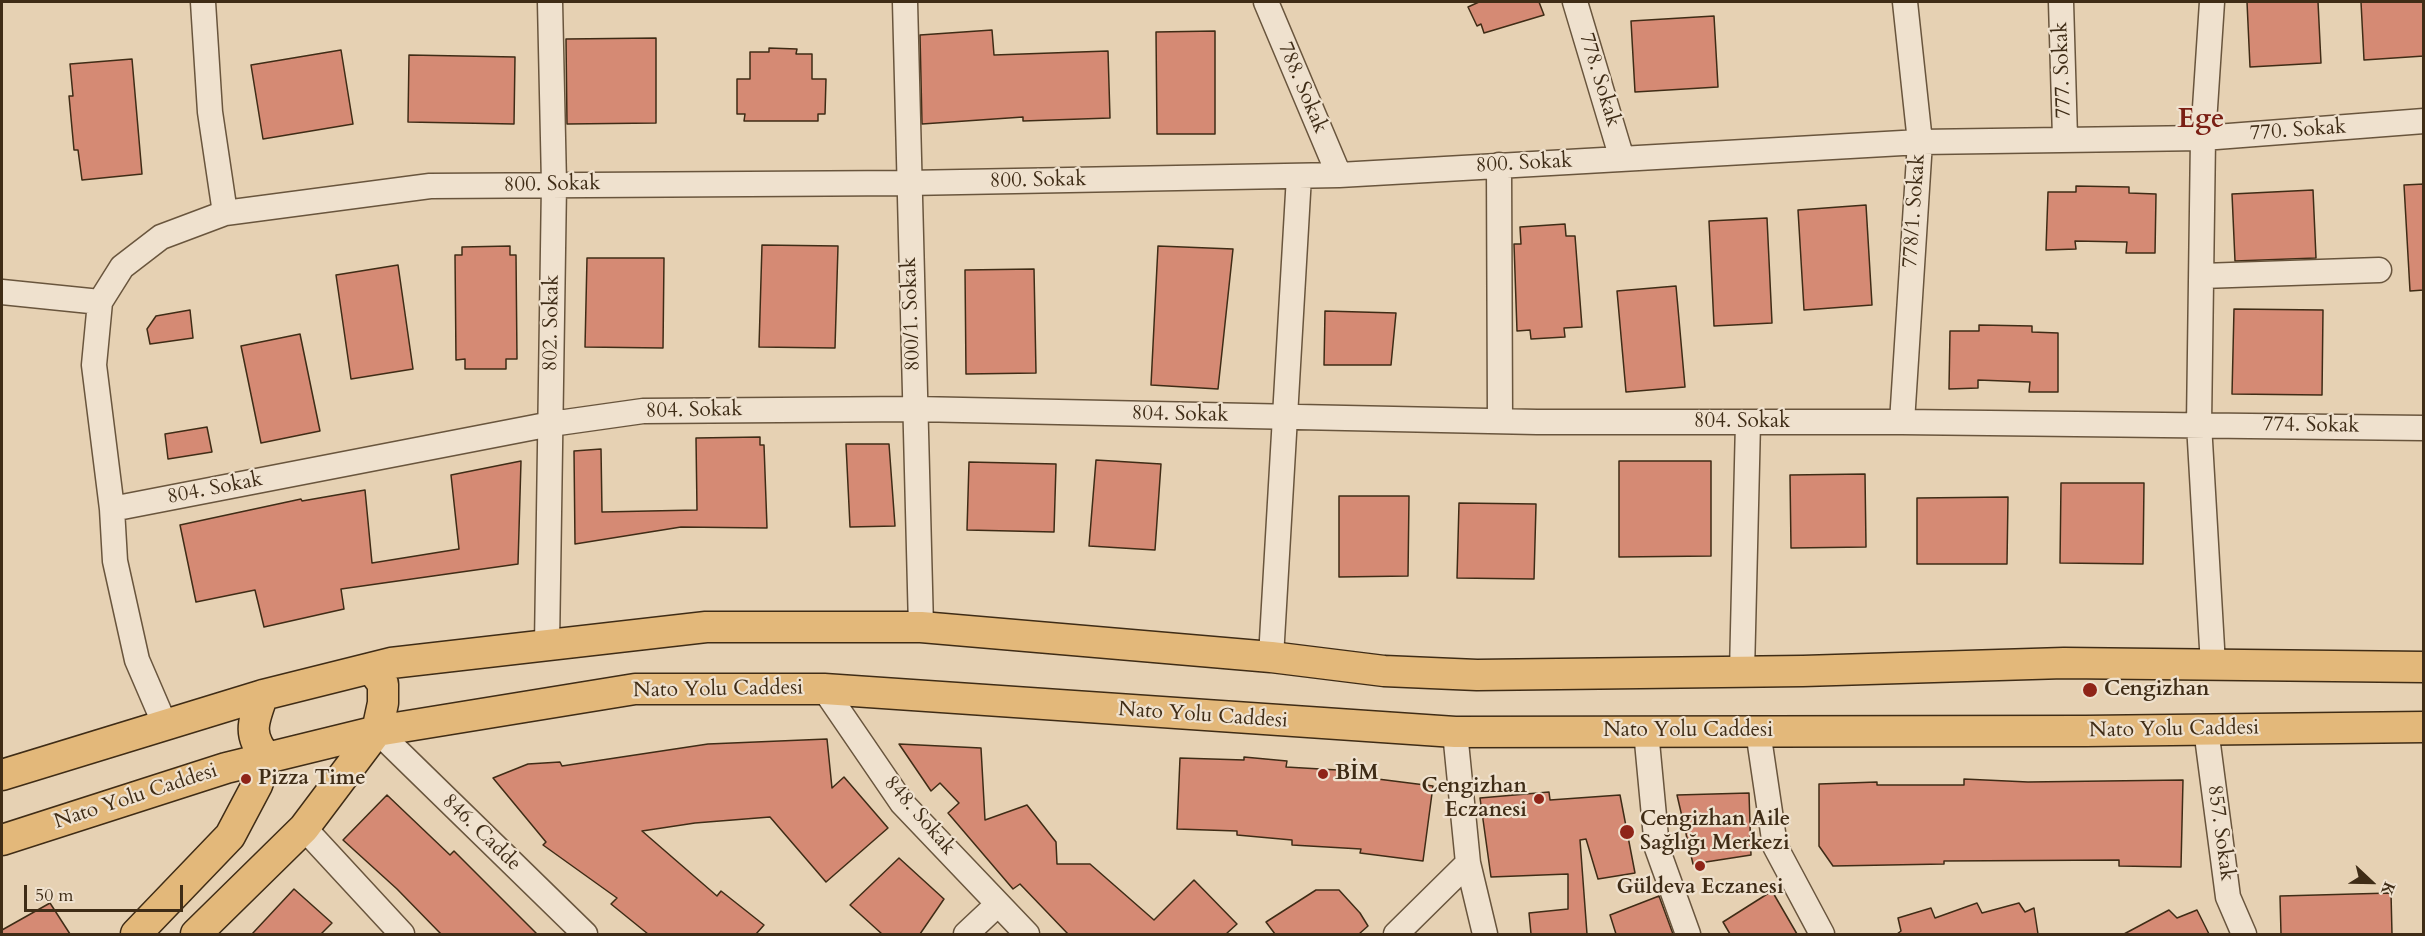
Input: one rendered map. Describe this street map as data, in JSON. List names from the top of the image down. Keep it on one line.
{"streets":{"main road":["Nato Yolu Caddesi"],"street":["777. Sokak","778. Sokak","788. Sokak","770. Sokak","800. Sokak","778/1. Sokak","800/1. Sokak","802. Sokak","804. Sokak","774. Sokak","848. Sokak","846. Cadde","857. Sokak"]},"crossings":[["777. Sokak","770. Sokak"],["777. Sokak","800. Sokak"],["778. Sokak","800. Sokak"],["788. Sokak","800. Sokak"],["770. Sokak","800. Sokak"],["800. Sokak","778/1. Sokak"],["800. Sokak","800/1. Sokak"],["800. Sokak","802. Sokak"],["778/1. Sokak","804. Sokak"],["800/1. Sokak","804. Sokak"],["802. Sokak","804. Sokak"],["804. Sokak","774. Sokak"],["Nato Yolu Caddesi","848. Sokak"],["Nato Yolu Caddesi","846. Cadde"],["Nato Yolu Caddesi","857. Sokak"]],"districts":["Ege"],"places":["Cengizhan","BİM","Pizza Time","Cengizhan Eczanesi","Cengizhan Aile Sağlığı Merkezi","Güldeva Eczanesi"],"scale_bar":"50 m","north":"right"}
